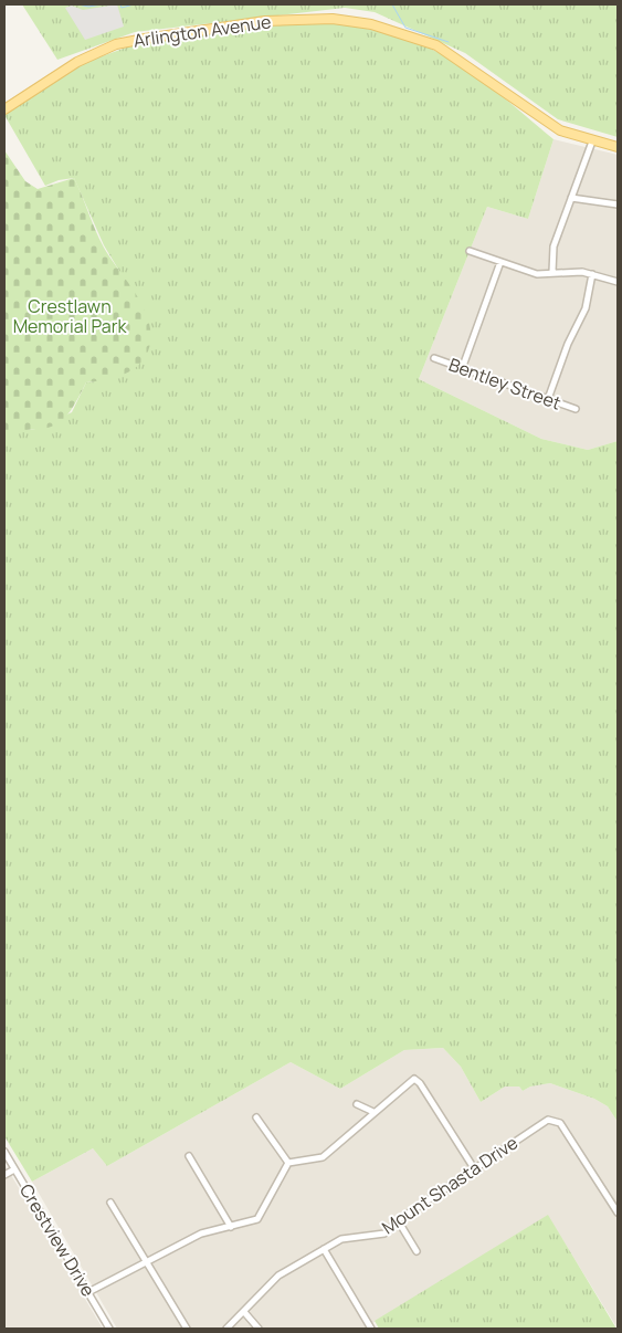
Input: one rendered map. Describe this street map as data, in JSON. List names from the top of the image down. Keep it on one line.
{"streets":{"main road":["Arlington Avenue"],"street":["Bentley Street","Mount Shasta Drive","Crestview Drive"]},"parks":["Crestlawn Memorial Park"]}
